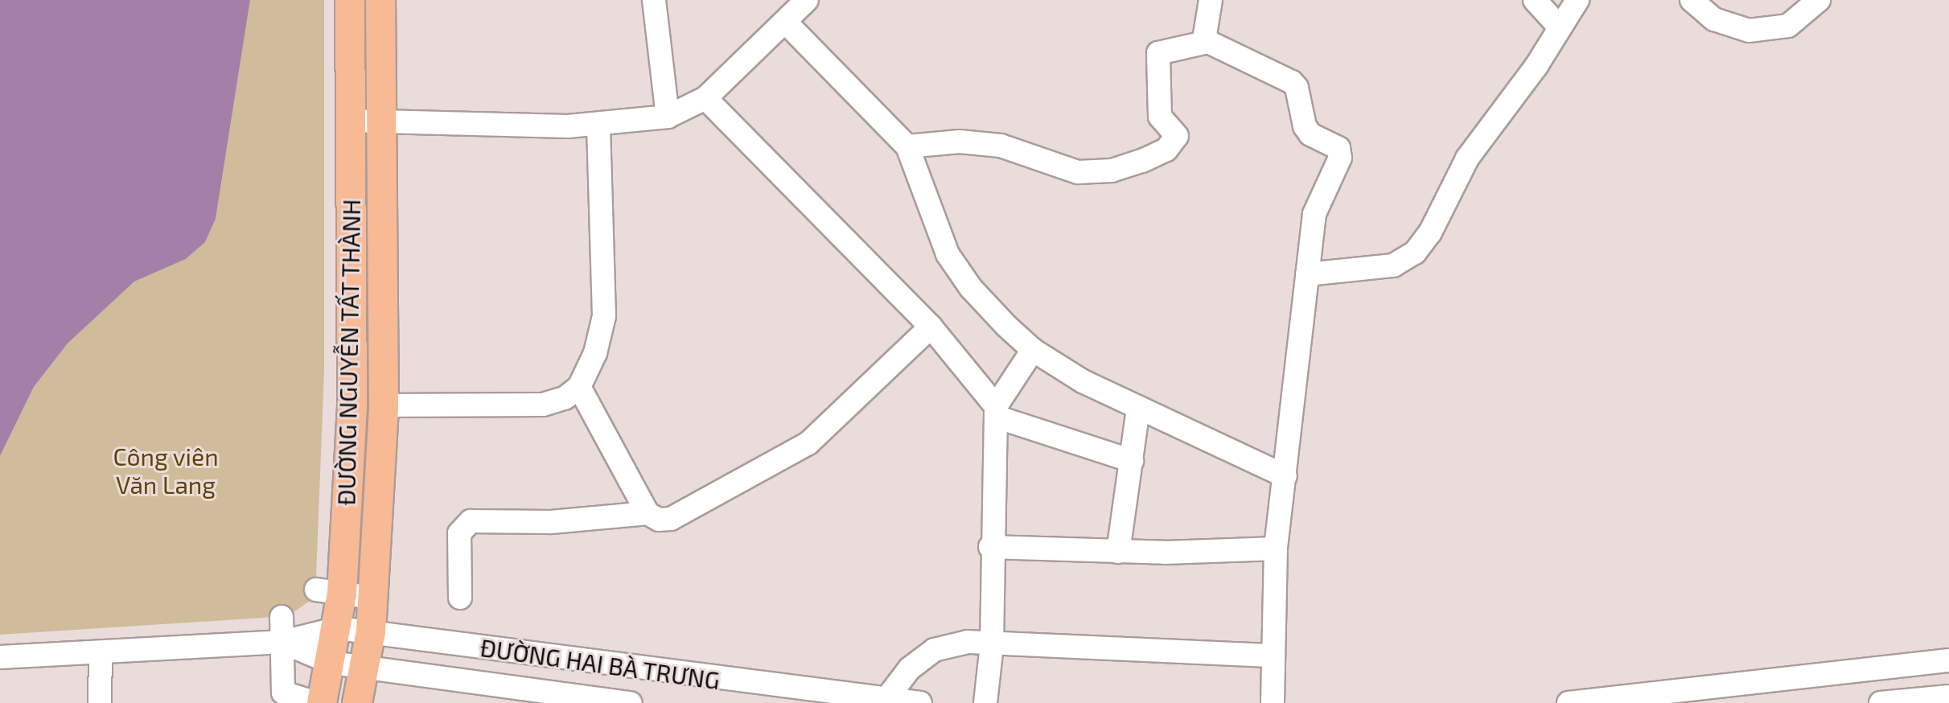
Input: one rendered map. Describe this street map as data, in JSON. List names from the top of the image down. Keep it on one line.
{"streets":{"main road":["ĐƯỜNG NGUYỄN TẤT THÀNH"],"street":["ĐƯỜNG HAI BÀ TRƯNG"]},"crossings":[["ĐƯỜNG NGUYỄN TẤT THÀNH","ĐƯỜNG HAI BÀ TRƯNG"]],"parks":["Công viên Văn Lang"]}
